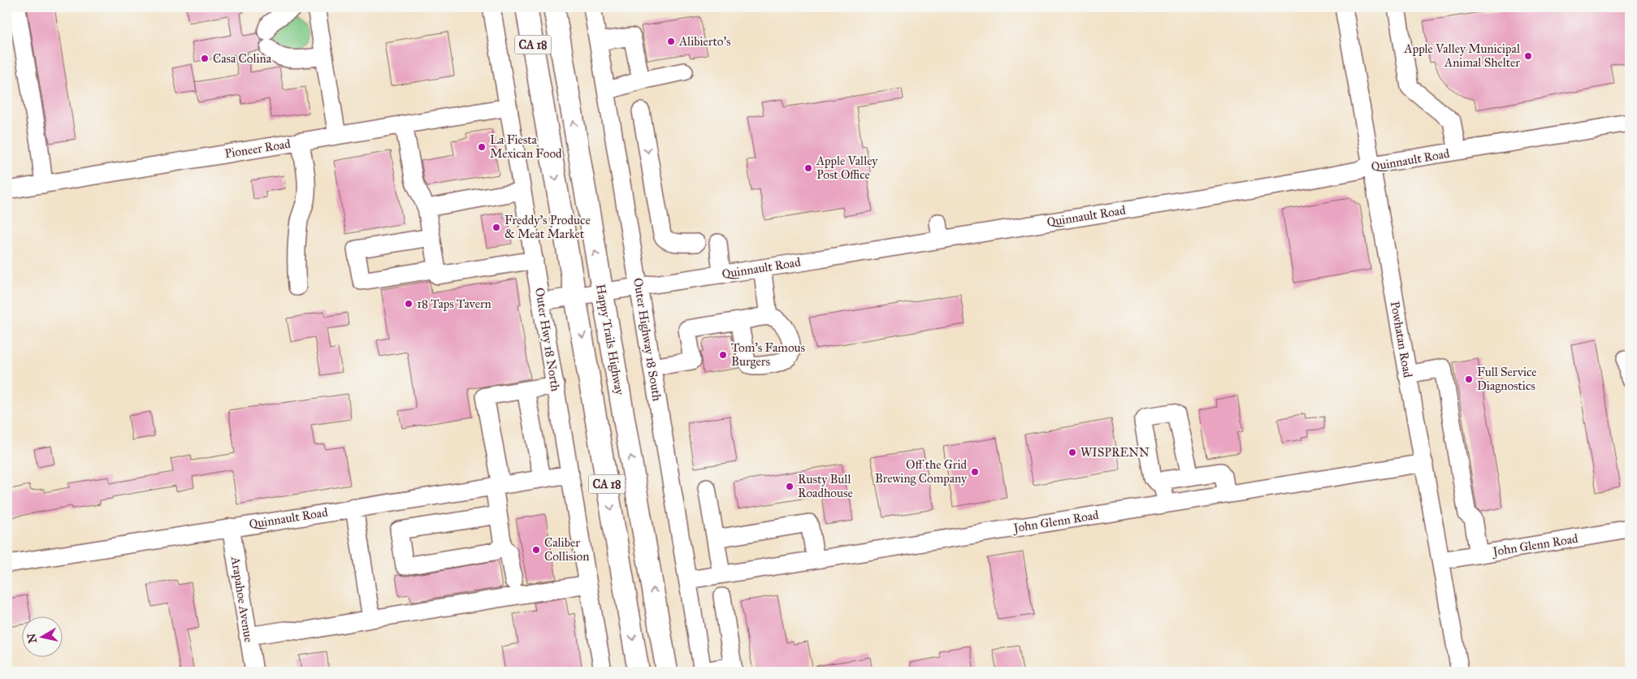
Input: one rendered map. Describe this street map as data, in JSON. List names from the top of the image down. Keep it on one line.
{"streets":{"main road":["CA 18","Happy Trails Highway"],"street":["Pioneer Road","Quinnault Road","Outer Hwy 18 North","Outer Highway 18 South","Powhatan Road","John Glenn Road","Arapahoe Avenue"]},"crossings":[["CA 18","Quinnault Road"],["Pioneer Road","Outer Hwy 18 North"],["Quinnault Road","Outer Hwy 18 North"],["Quinnault Road","Happy Trails Highway"],["Quinnault Road","Outer Highway 18 South"],["Quinnault Road","Powhatan Road"],["Quinnault Road","Arapahoe Avenue"],["Outer Highway 18 South","John Glenn Road"],["Powhatan Road","John Glenn Road"]],"places":["Alibierto's","Apple Valley Municipal Animal Shelter","Casa Colina","La Fiesta Mexican Food","Apple Valley Post Office","Freddy's Produce & Meat Market","18 Taps Tavern","Tom's Famous Burgers","Full Service Diagnostics","WISPRENN","Off the Grid Brewing Company","Rusty Bull Roadhouse","Caliber Collision"],"north":"left"}
